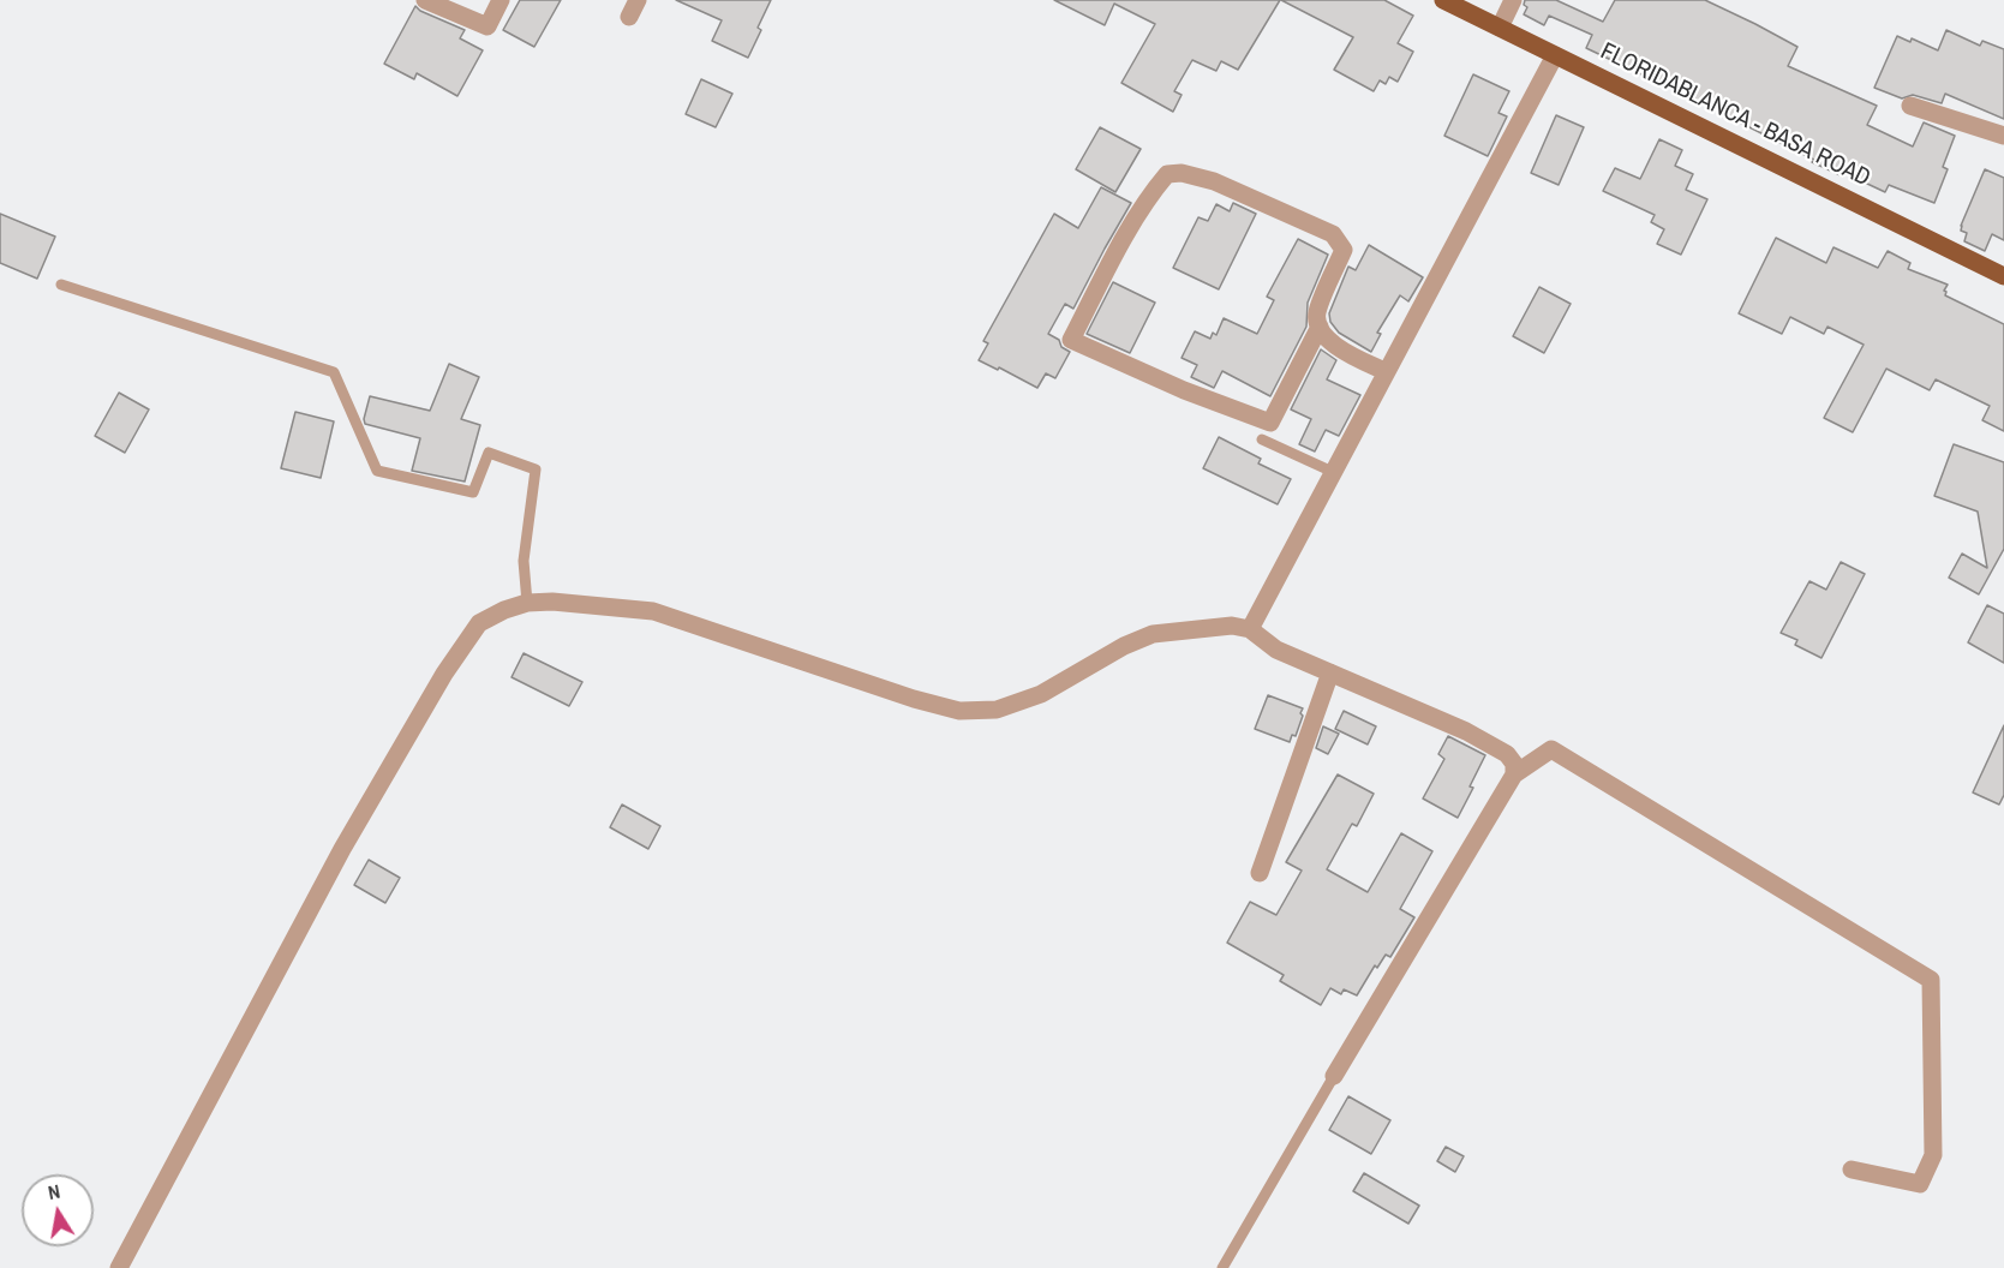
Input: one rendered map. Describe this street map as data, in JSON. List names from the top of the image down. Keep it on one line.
{"streets":{"main road":["FLORIDABLANCA - BASA ROAD"]},"north":"top"}
